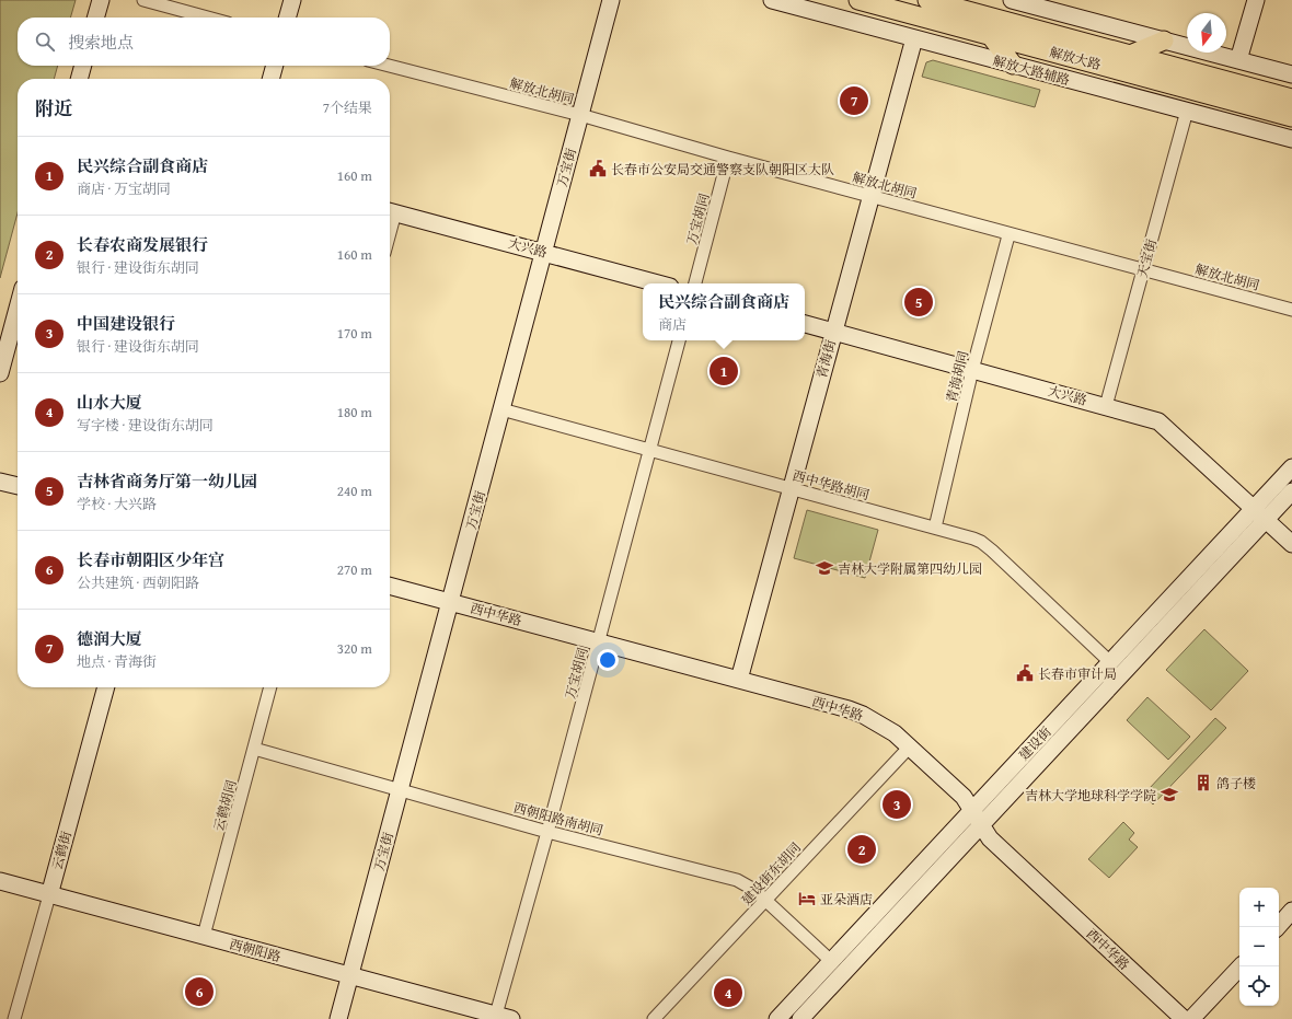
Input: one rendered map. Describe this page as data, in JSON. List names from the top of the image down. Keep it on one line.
{"streets":{"main road":["解放大路"],"street":["解放大路辅路","解放北胡同","万宝街","万宝胡同","大兴路","天宝街","青海街","青海胡同","西中华路胡同","西中华路","建设街","云鹤胡同","西朝阳路南胡同","云鹤街","建设街东胡同","西朝阳路"]},"crossings":[["解放大路辅路","天宝街"],["解放大路辅路","青海街"],["解放北胡同","万宝街"],["解放北胡同","万宝胡同"],["解放北胡同","天宝街"],["解放北胡同","青海街"],["解放北胡同","青海胡同"],["万宝街","大兴路"],["万宝街","西中华路胡同"],["万宝街","西中华路"],["万宝街","西朝阳路南胡同"],["万宝街","西朝阳路"],["万宝胡同","西中华路胡同"],["万宝胡同","西中华路"],["万宝胡同","西朝阳路南胡同"],["万宝胡同","西朝阳路"],["大兴路","天宝街"],["大兴路","青海街"],["大兴路","青海胡同"],["大兴路","建设街"],["青海街","西中华路胡同"],["青海街","西中华路"],["青海胡同","西中华路胡同"],["西中华路胡同","建设街"],["西中华路","建设街"],["西中华路","建设街东胡同"],["建设街","西朝阳路南胡同"],["云鹤胡同","西朝阳路南胡同"],["云鹤胡同","西朝阳路"],["西朝阳路南胡同","建设街东胡同"],["云鹤街","西朝阳路"]],"places":{"public building":["长春市公安局交通警察支队朝阳区大队","长春市审计局"],"school or university":["吉林大学附属第四幼儿园","吉林大学地球科学学院"],"building":["鸽子楼"],"hotel":["亚朵酒店"]},"north":"bottom","page":{"search":"搜索地点","heading":["附近","7个结果"],"pins":["7","5","1","3","2","6","4"],"list":[{"mark":"1","name":"民兴综合副食商店","note":"商店 · 万宝胡同","value":"160 m"},{"mark":"2","name":"长春农商发展银行","note":"银行 · 建设街东胡同","value":"160 m"},{"mark":"3","name":"中国建设银行","note":"银行 · 建设街东胡同","value":"170 m"},{"mark":"4","name":"山水大厦","note":"写字楼 · 建设街东胡同","value":"180 m"},{"mark":"5","name":"吉林省商务厅第一幼儿园","note":"学校 · 大兴路","value":"240 m"},{"mark":"6","name":"长春市朝阳区少年宫","note":"公共建筑 · 西朝阳路","value":"270 m"},{"mark":"7","name":"德润大厦","note":"地点 · 青海街","value":"320 m"}],"popup":["民兴综合副食商店","商店"],"map_buttons":["+","−"]}}
